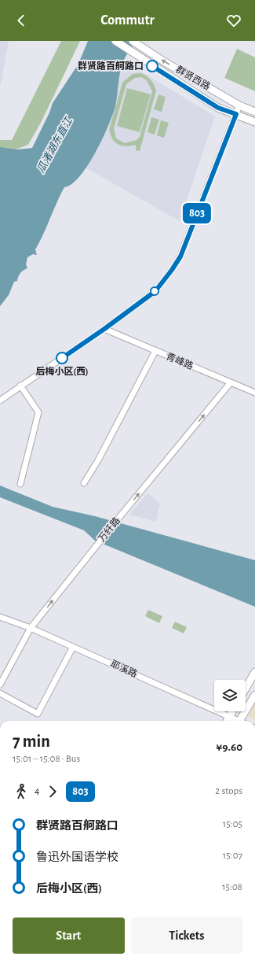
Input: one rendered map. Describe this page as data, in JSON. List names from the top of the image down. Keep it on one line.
{"streets":{"main road":["群贤西路"],"street":["青峰路","万纤路","耶溪路"]},"crossings":[["青峰路","万纤路"],["万纤路","耶溪路"]],"one_way":["万纤路"],"water":["瓜渚湖东直江"],"places":["群贤路百舸路口","后梅小区(西)"],"lines":["bus line 803"],"page":{"header":"Commutr","on_map":"803","heading":["7 min","15:01 – 15:08 · Bus","¥9.60"],"legs":["4","803","2 stops"],"list":[{"name":"群贤路百舸路口","value":"15:05"},{"name":"鲁迅外国语学校","value":"15:07"},{"name":"后梅小区(西)","value":"15:08"}],"buttons":["Start","Tickets"]}}
